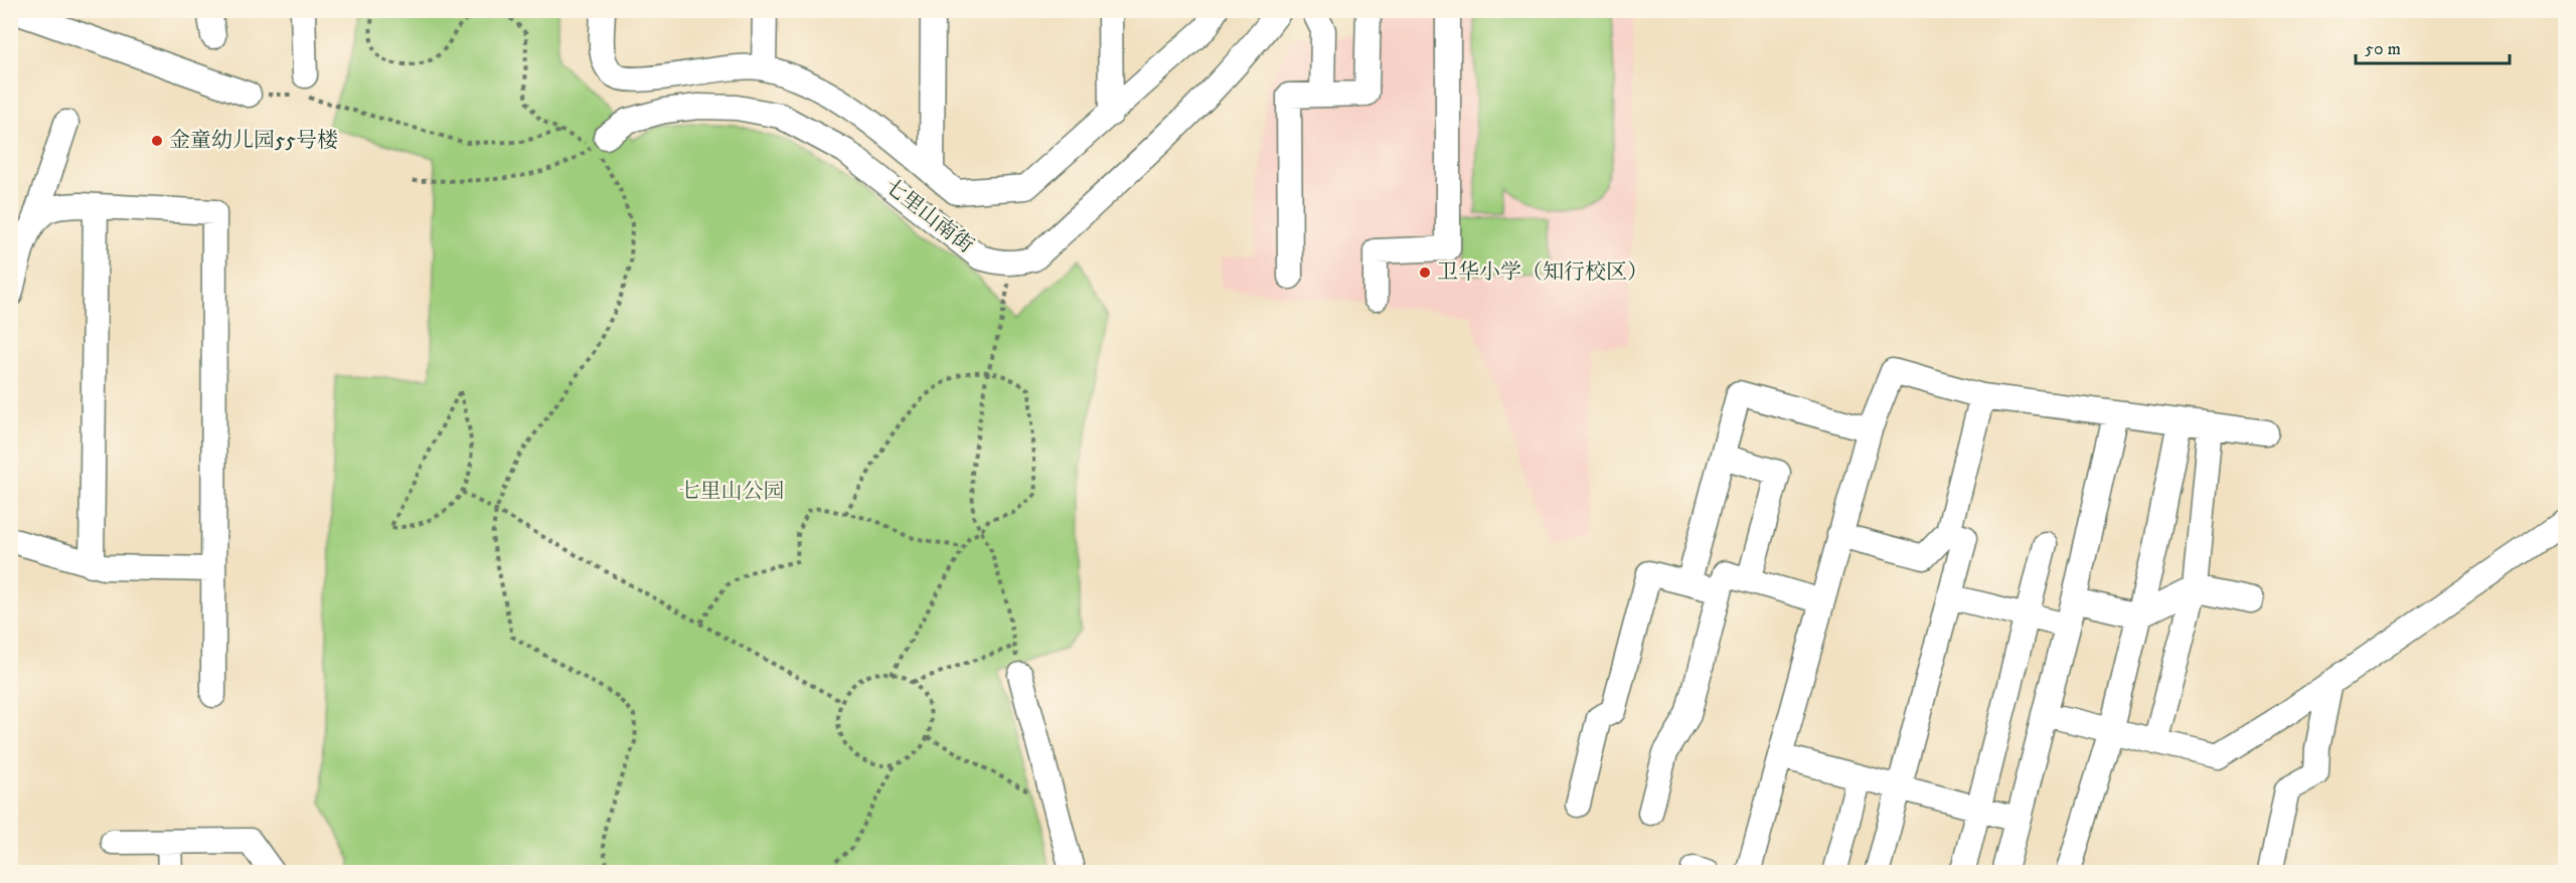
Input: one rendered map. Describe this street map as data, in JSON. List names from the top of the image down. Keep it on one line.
{"streets":{"street":["七里山南街"]},"parks":["七里山公园"],"places":["金童幼儿园55号楼","卫华小学（知行校区）"],"scale_bar":"50 m"}
